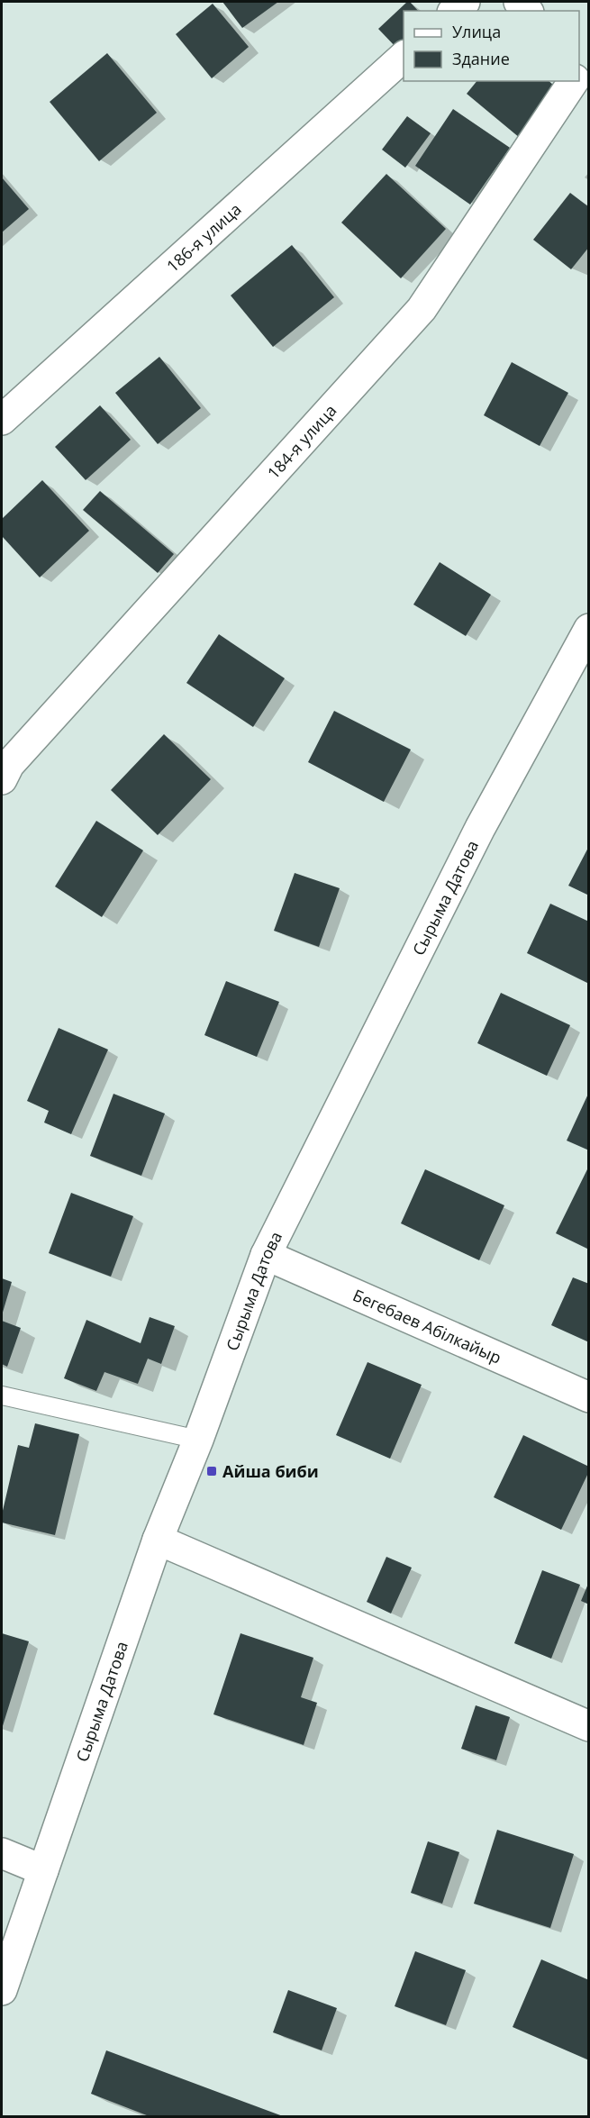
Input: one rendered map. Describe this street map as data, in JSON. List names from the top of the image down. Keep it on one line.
{"streets":{"street":["186-я улица","184-я улица","Сырыма Датова","Бегебаев Абілкайыр"]},"crossings":[["Сырыма Датова","Бегебаев Абілкайыр"]],"places":{"transit":["Айша биби"]},"legend":["Улица","Здание"]}
